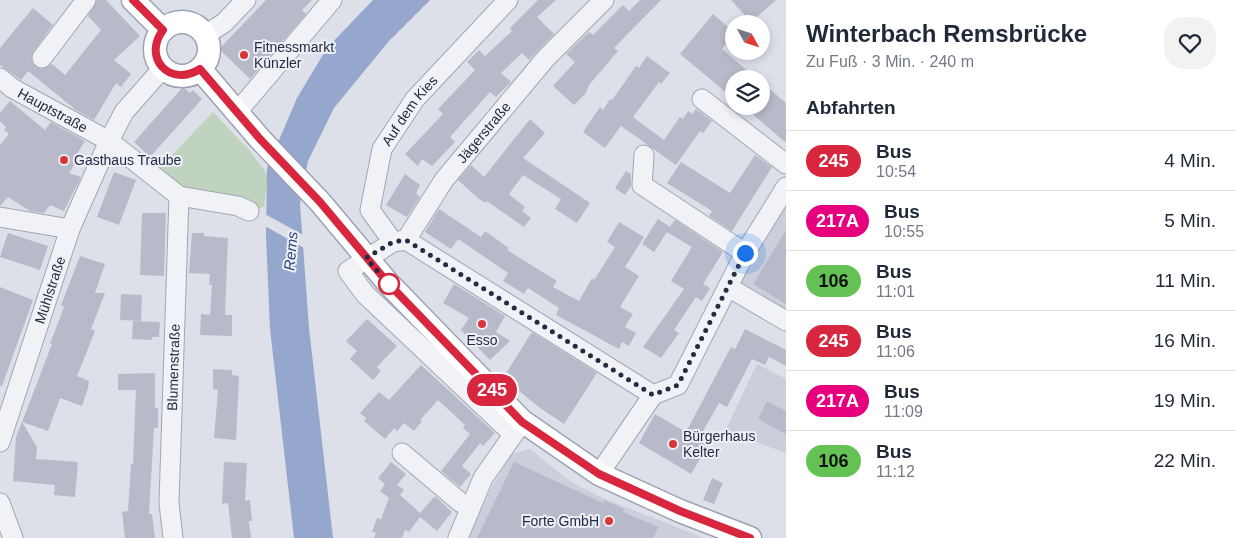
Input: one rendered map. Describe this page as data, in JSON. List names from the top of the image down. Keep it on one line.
{"streets":{"street":["Hauptstraße","Auf dem Kies","Jägerstraße","Mühlstraße","Blumenstraße"]},"crossings":[["Hauptstraße","Mühlstraße"],["Hauptstraße","Blumenstraße"],["Auf dem Kies","Jägerstraße"]],"water":["Rems"],"places":["Fitnessmarkt Künzler","Gasthaus Traube","Esso","Bürgerhaus Kelter","Forte GmbH"],"lines":["bus line 245"],"north":"bottom right","page":{"on_map":"245","heading":[["Winterbach Remsbrücke","Zu Fuß · 3 Min. · 240 m"],"Abfahrten"],"list":[{"mark":"245","name":"Bus","note":"10:54","value":"4 Min."},{"mark":"217A","name":"Bus","note":"10:55","value":"5 Min."},{"mark":"106","name":"Bus","note":"11:01","value":"11 Min."},{"mark":"245","name":"Bus","note":"11:06","value":"16 Min."},{"mark":"217A","name":"Bus","note":"11:09","value":"19 Min."},{"mark":"106","name":"Bus","note":"11:12","value":"22 Min."}]}}
